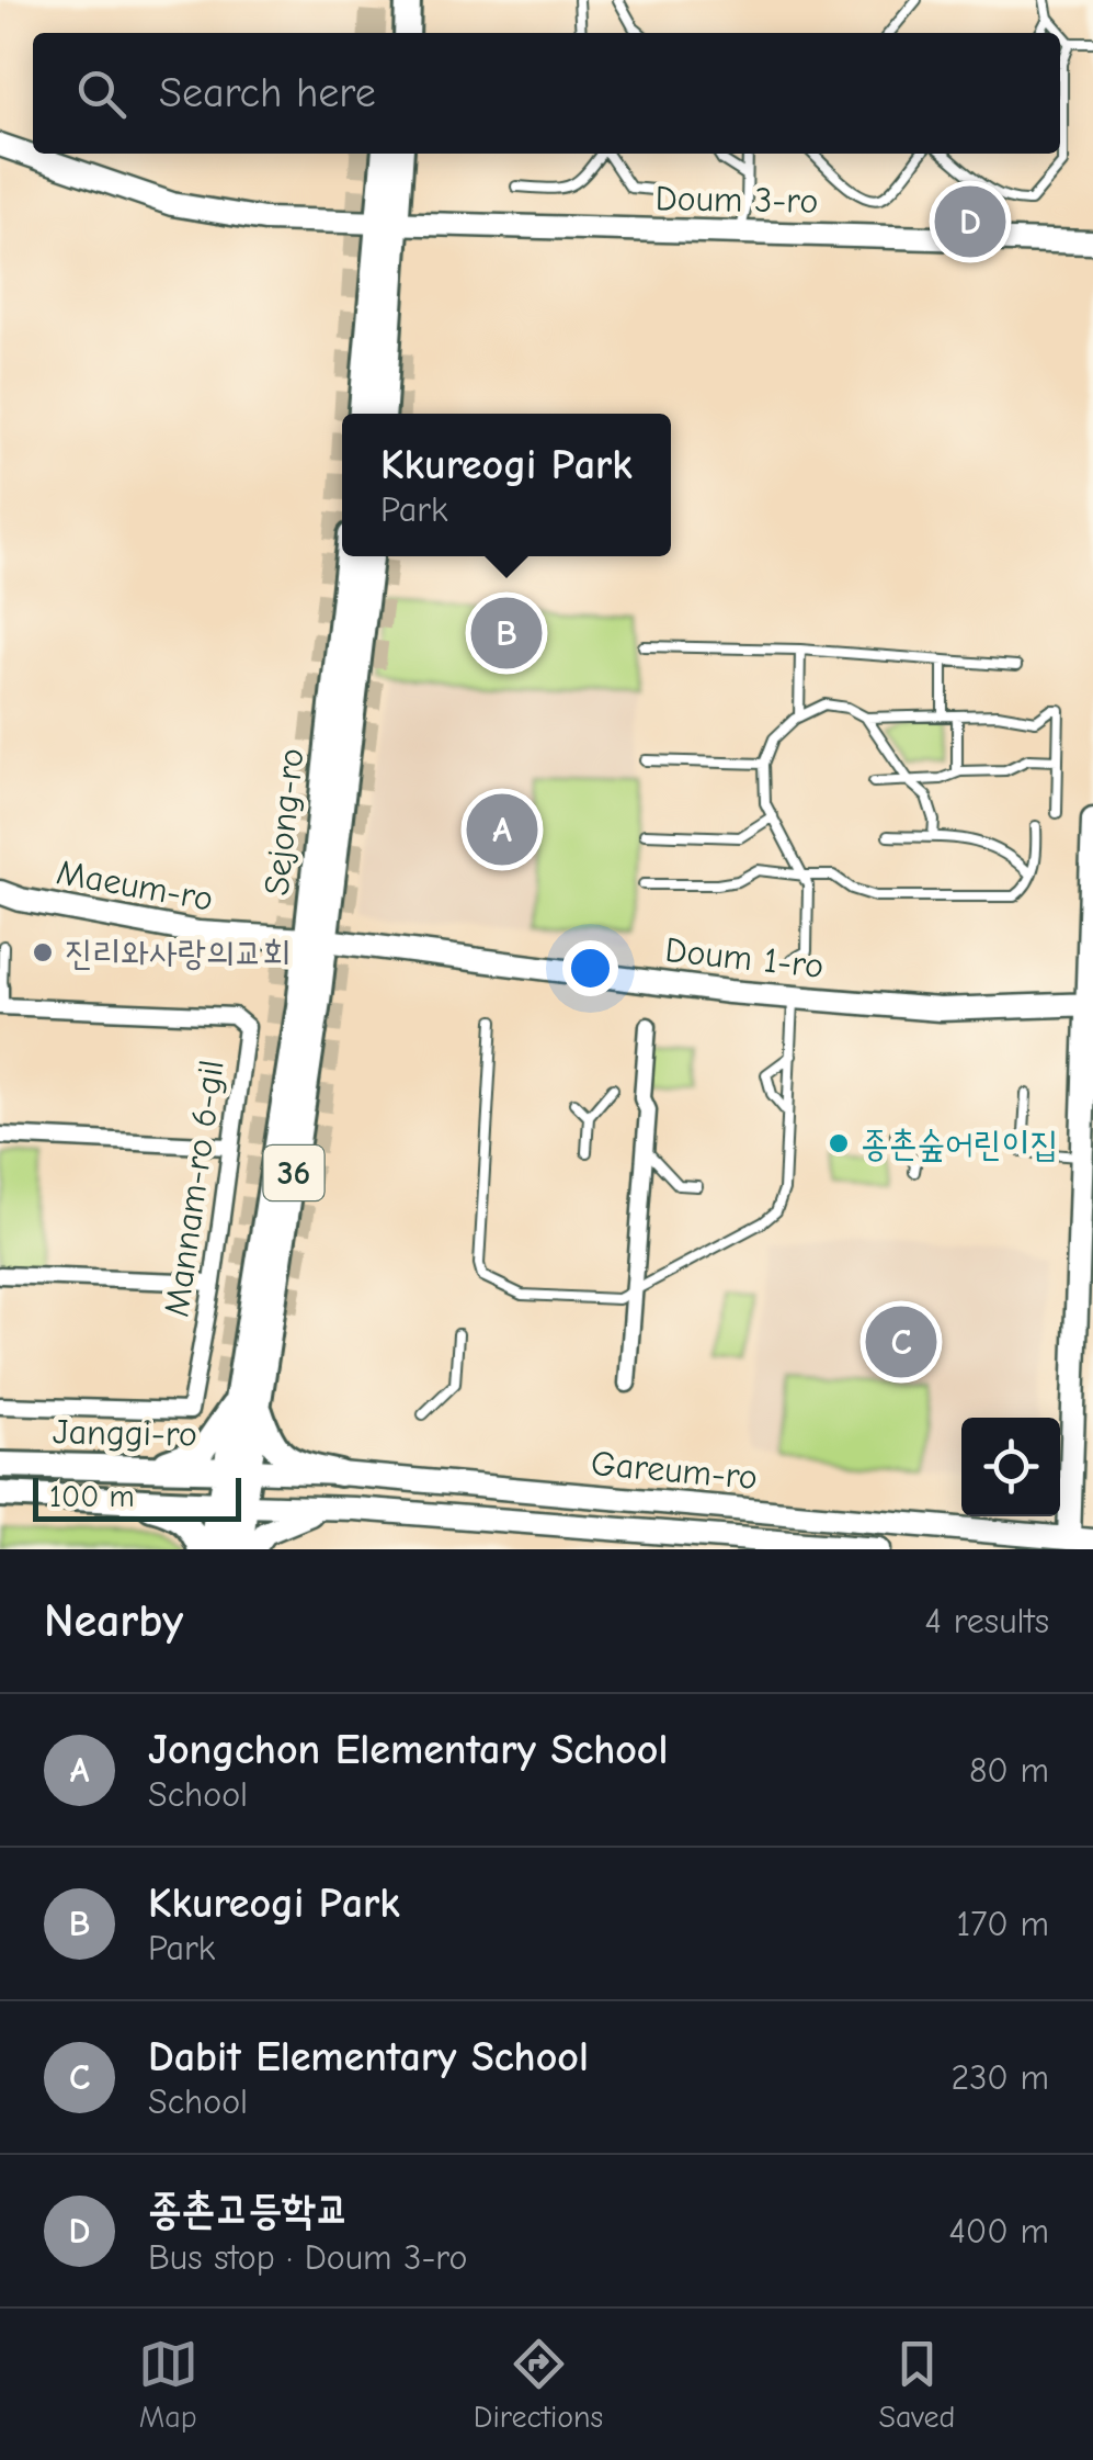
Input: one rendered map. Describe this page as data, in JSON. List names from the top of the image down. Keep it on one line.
{"streets":{"main road":["Sejong-ro","36","Janggi-ro"],"street":["Doum 3-ro","Maeum-ro","Doum 1-ro","Mannam-ro 6-gil","Gareum-ro"]},"crossings":[["Sejong-ro","Maeum-ro"],["Sejong-ro","Doum 1-ro"],["Sejong-ro","36"],["Sejong-ro","Janggi-ro"],["Sejong-ro","Gareum-ro"],["Maeum-ro","Doum 1-ro"],["36","Janggi-ro"],["Janggi-ro","Gareum-ro"]],"places":["진리와사랑의교회","종촌숲어린이집"],"scale_bar":"100 m","page":{"search":"Search here","pins":["D","B","A","C"],"popup":["Kkureogi Park","Park"],"scale":"100 m","heading":["Nearby","4 results"],"list":[{"mark":"A","name":"Jongchon Elementary School","note":"School","value":"80 m"},{"mark":"B","name":"Kkureogi Park","note":"Park","value":"170 m"},{"mark":"C","name":"Dabit Elementary School","note":"School","value":"230 m"},{"mark":"D","name":"종촌고등학교","note":"Bus stop · Doum 3-ro","value":"400 m"}],"nav":["Map","Directions","Saved"]}}
